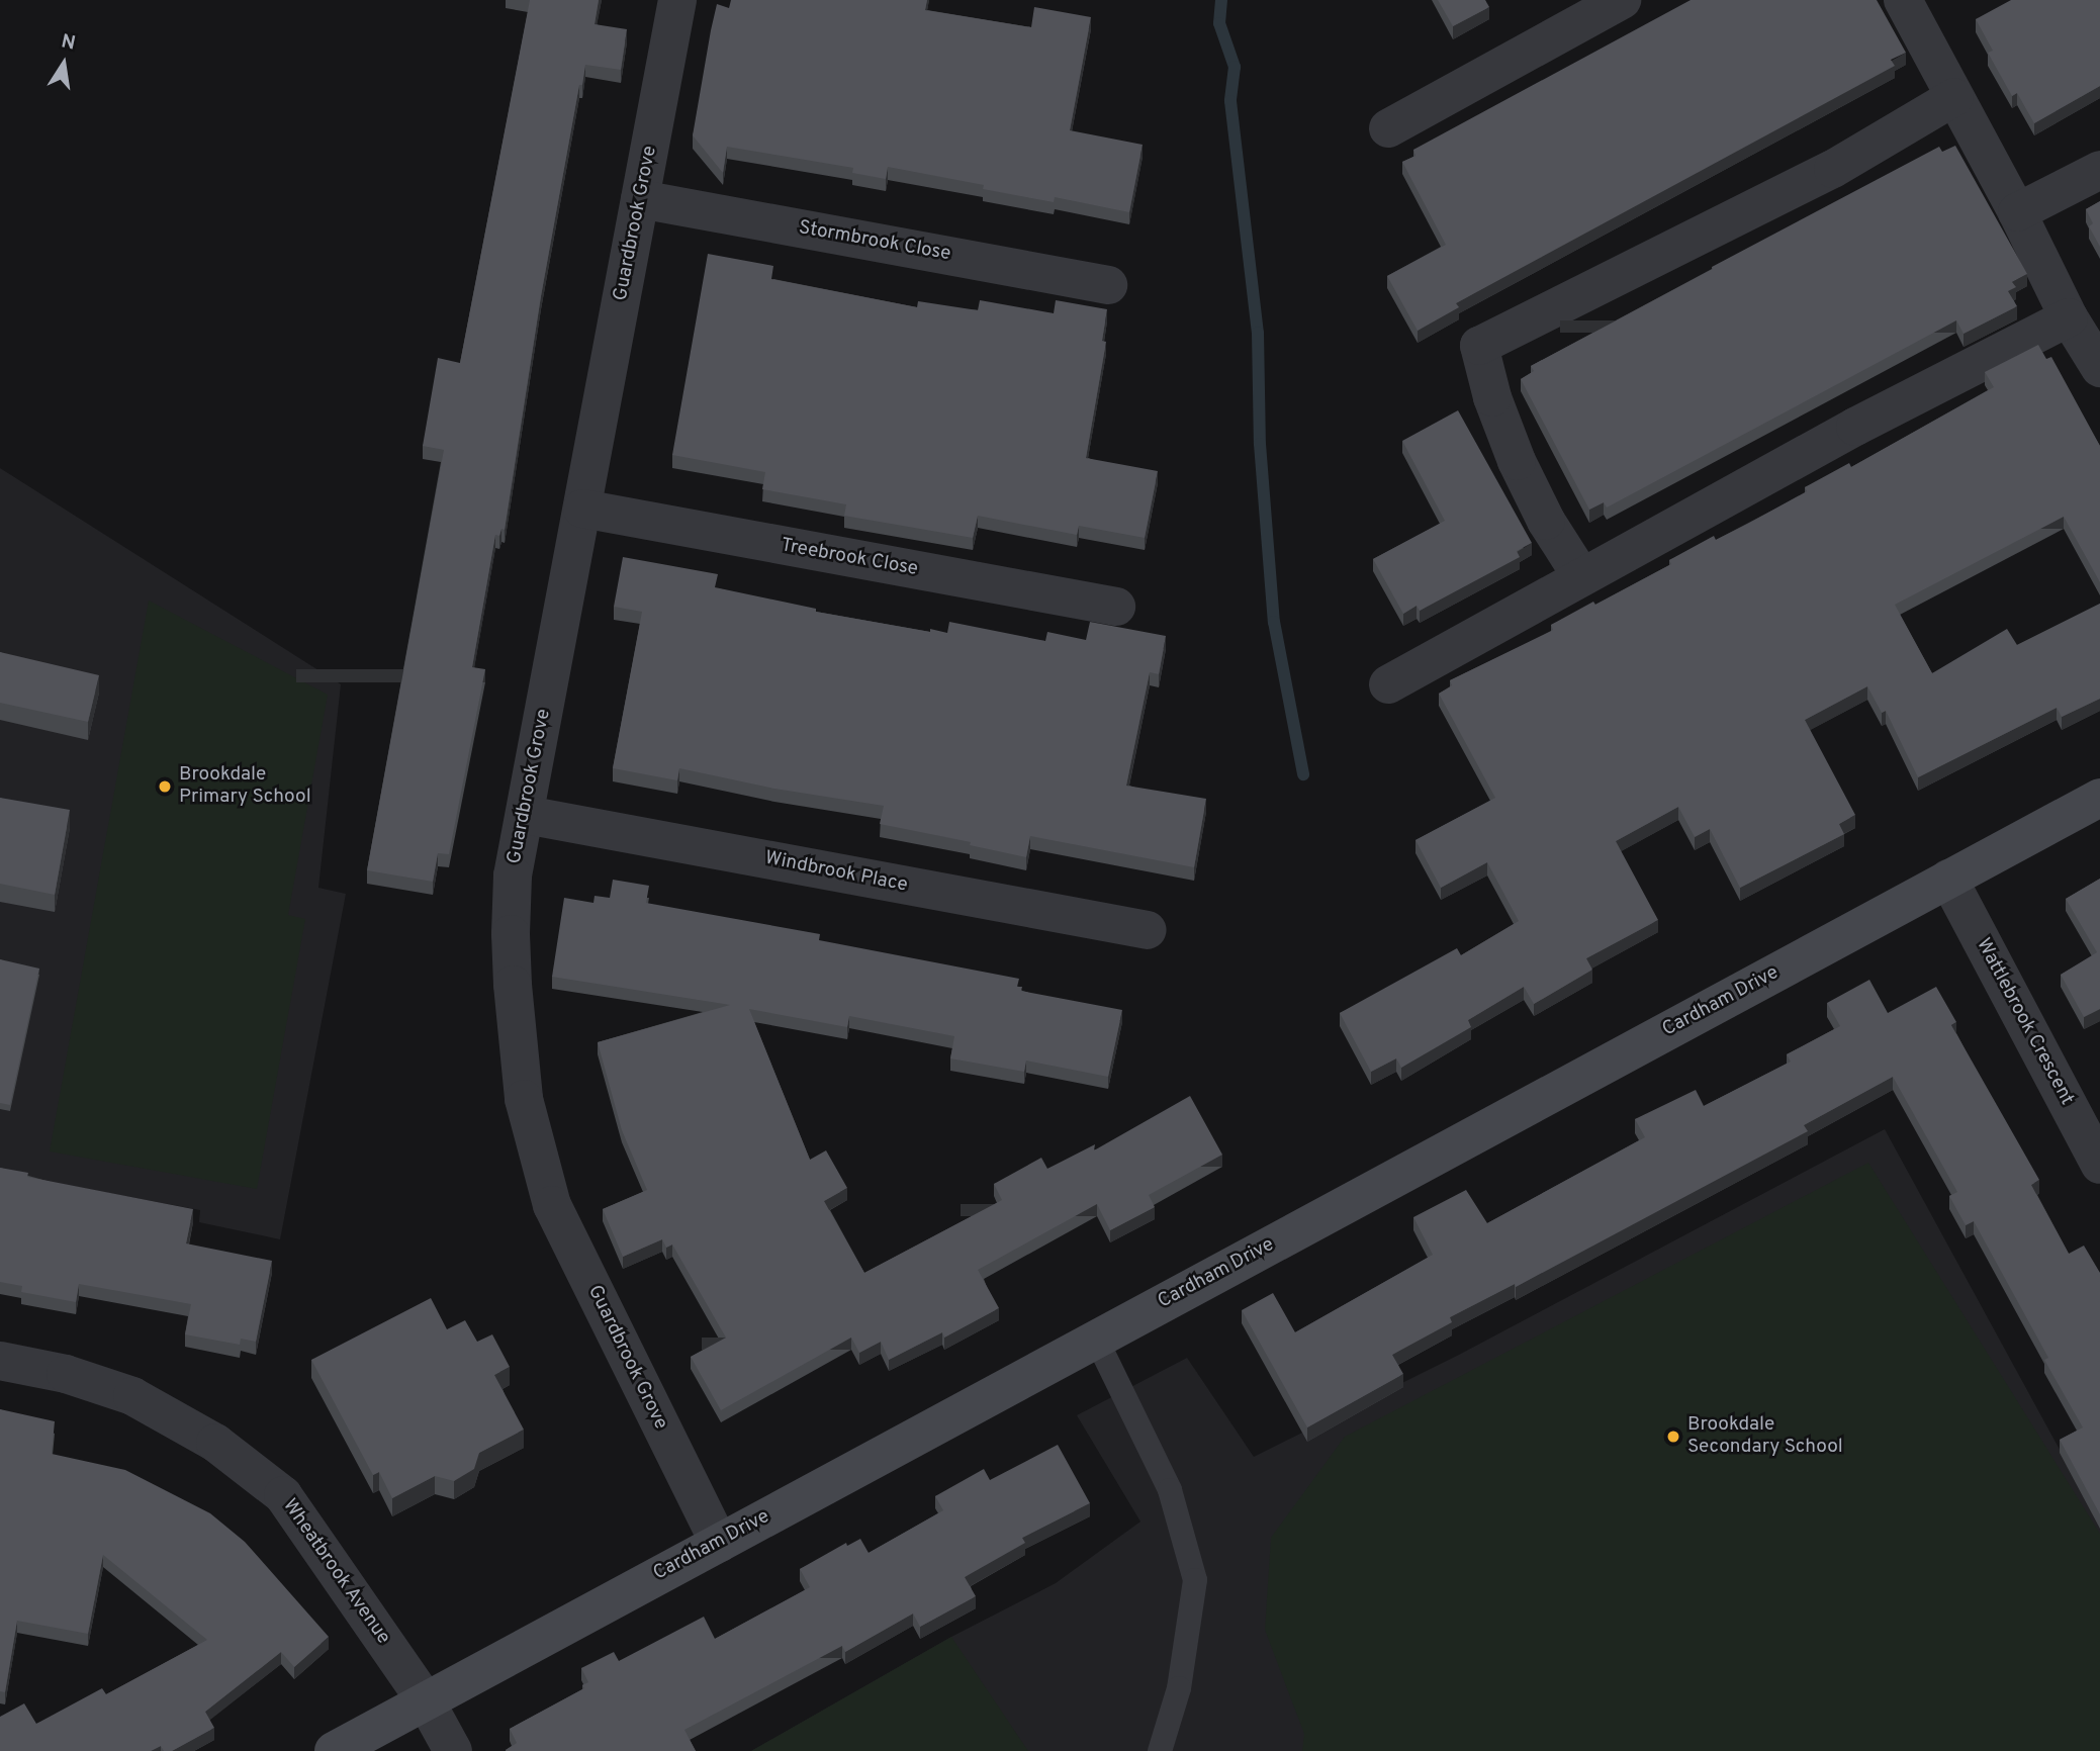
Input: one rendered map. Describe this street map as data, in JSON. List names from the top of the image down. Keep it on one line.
{"streets":{"street":["Guardbrook Grove","Stormbrook Close","Treebrook Close","Windbrook Place","Cardham Drive","Wattlebrook Crescent","Wheatbrook Avenue"]},"crossings":[["Guardbrook Grove","Stormbrook Close"],["Guardbrook Grove","Treebrook Close"],["Guardbrook Grove","Windbrook Place"],["Guardbrook Grove","Cardham Drive"],["Cardham Drive","Wattlebrook Crescent"],["Cardham Drive","Wheatbrook Avenue"]],"places":["Brookdale Primary School","Brookdale Secondary School"],"north":"top"}
